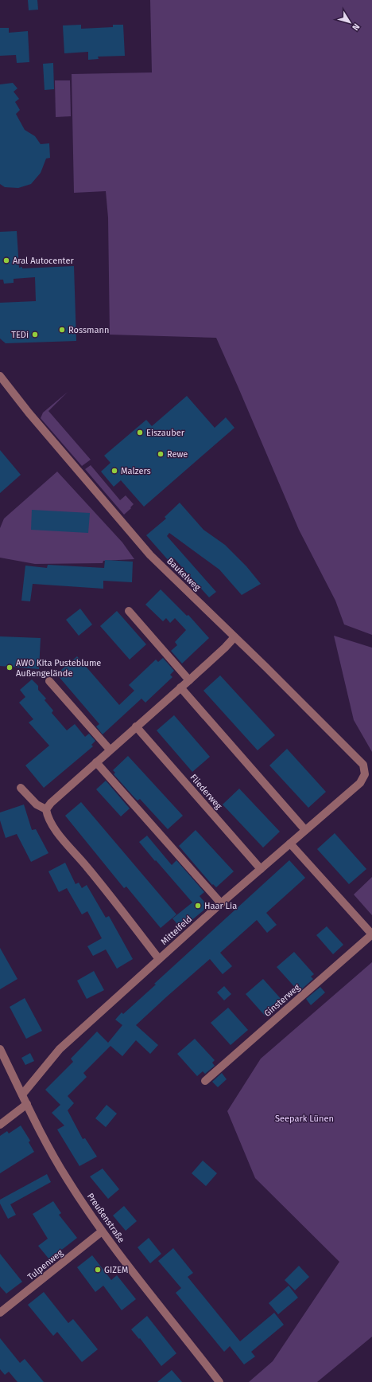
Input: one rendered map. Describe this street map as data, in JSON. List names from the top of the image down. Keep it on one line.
{"streets":{"street":["Baukelweg","Fliederweg","Mittelfeld","Ginsterweg","Preußenstraße","Tulpenweg"]},"crossings":[["Baukelweg","Mittelfeld"],["Fliederweg","Mittelfeld"],["Mittelfeld","Ginsterweg"],["Mittelfeld","Preußenstraße"],["Preußenstraße","Tulpenweg"]],"parks":["Seepark Lünen"],"places":["Aral Autocenter","Rossmann","TEDi","Eiszauber","Rewe","Malzers","AWO Kita Pusteblume Außengelände","Haar Lia","GIZEM"],"north":"bottom right"}
